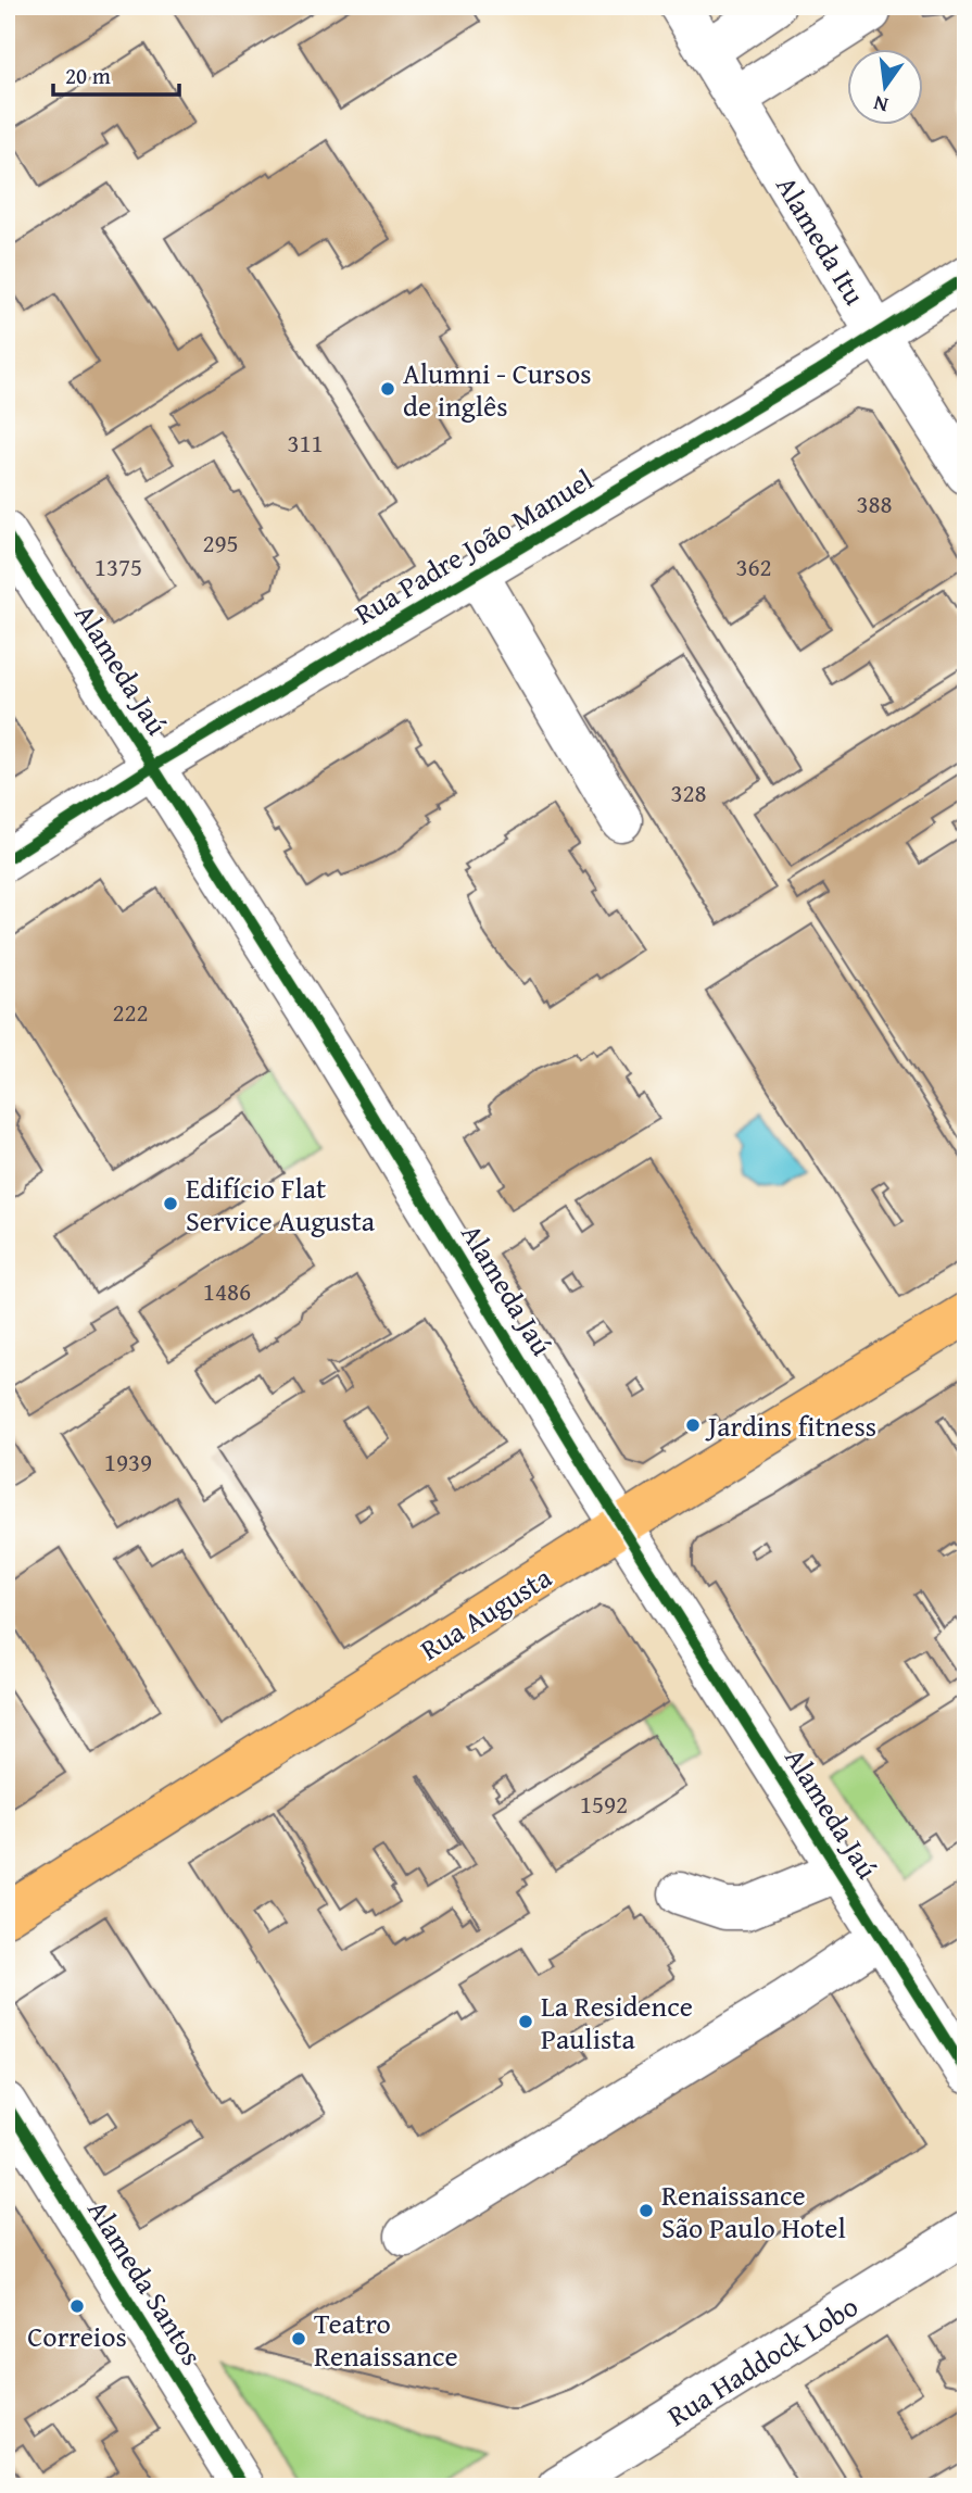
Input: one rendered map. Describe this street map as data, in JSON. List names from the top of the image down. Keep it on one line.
{"streets":{"main road":["Rua Augusta"],"street":["Alameda Itu","Rua Padre João Manuel","Alameda Jaú","Alameda Santos","Rua Haddock Lobo"]},"crossings":[["Alameda Itu","Rua Padre João Manuel"],["Rua Padre João Manuel","Alameda Jaú"],["Alameda Jaú","Rua Augusta"]],"places":["Alumni - Cursos de inglês","Edifício Flat Service Augusta","Jardins fitness","La Residence Paulista","Renaissance São Paulo Hotel","Correios","Teatro Renaissance"],"house_numbers":["311","388","295","1375","362","328","222","1486","1939","1592"],"scale_bar":"20 m","north":"bottom"}
